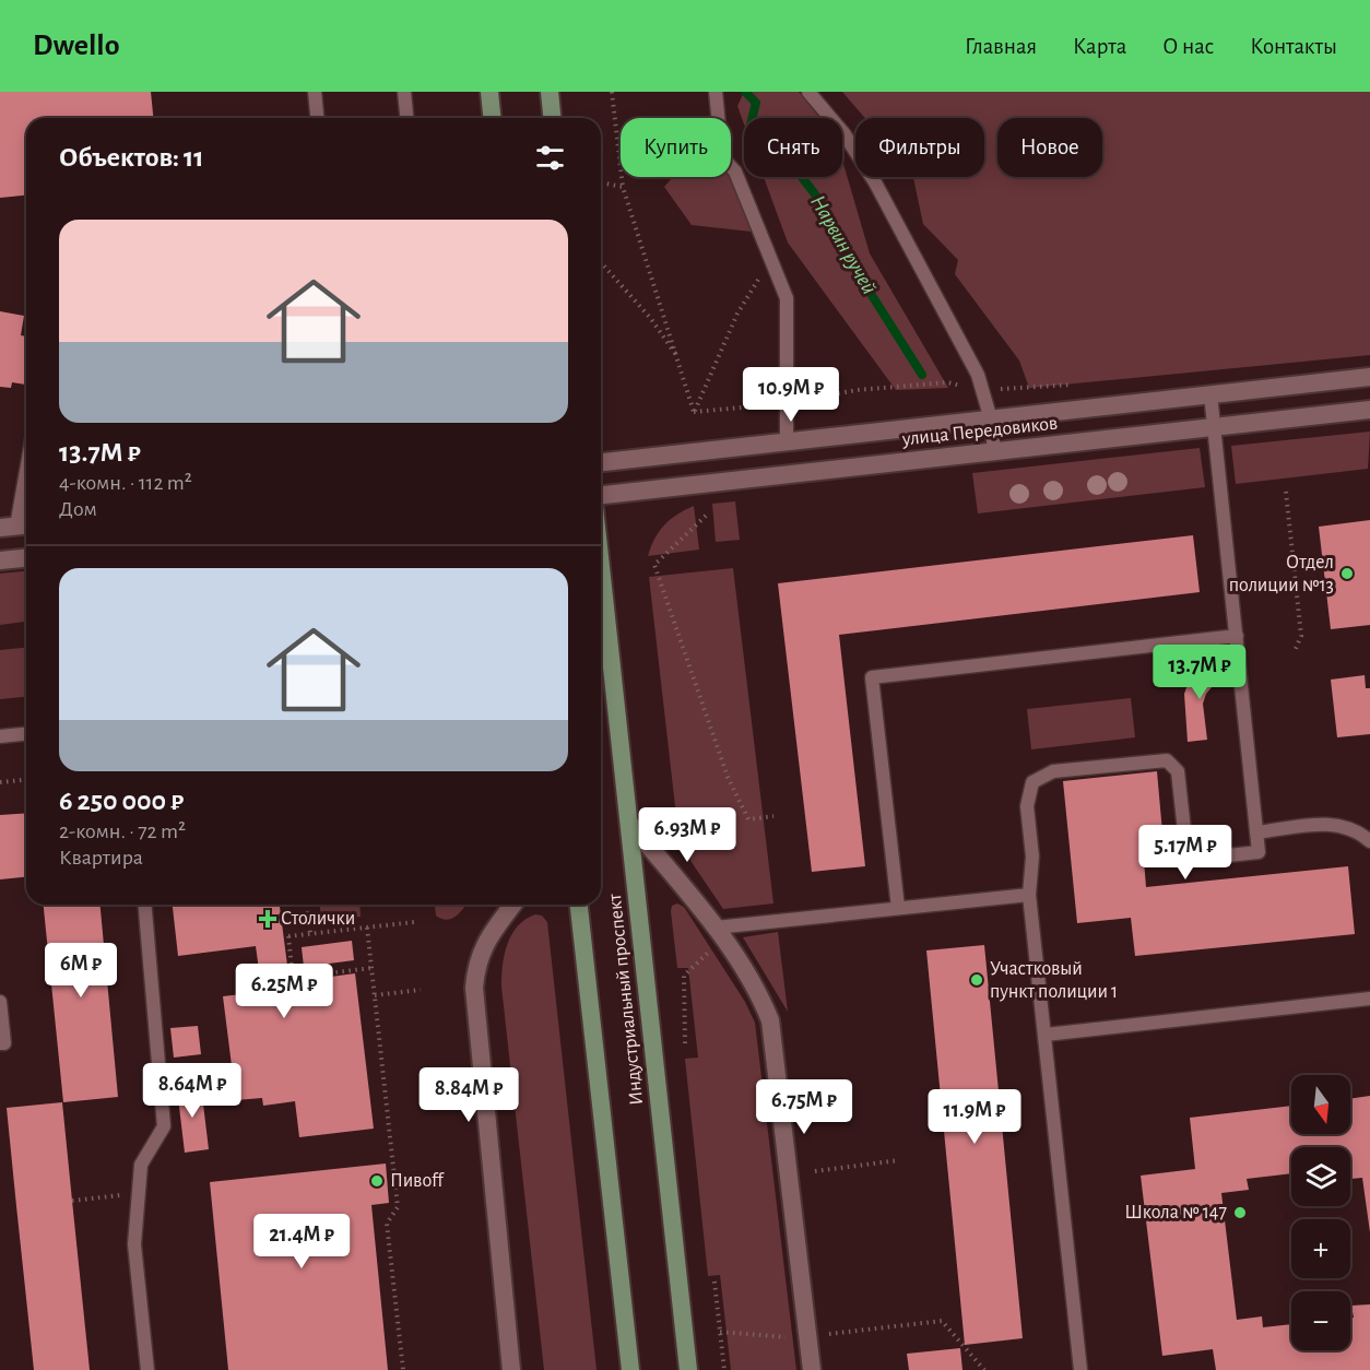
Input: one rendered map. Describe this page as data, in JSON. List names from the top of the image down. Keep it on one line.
{"streets":{"main road":["Индустриальный проспект"],"street":["улица Передовиков"]},"water":["Нарвин ручей"],"places":{"other":["Отдел полиции №13","Участковый пункт полиции 1","Пивoff","Школа № 147"],"health":["Столички"]},"north":"bottom","page":{"header":"Dwello","nav":["Главная","Карта","О нас","Контакты"],"chip":["Купить","Снять","Фильтры","Новое"],"heading":"Объектов: 11","list":[{"name":"13.7M ₽","note":"4-комн. · 112 m² · Дом"},{"name":"6 250 000 ₽","note":"2-комн. · 72 m² · Квартира"}],"price":["10.9M ₽","13.7M ₽","6.93M ₽","5.17M ₽","6M ₽","6.25M ₽","8.64M ₽","8.84M ₽","6.75M ₽","11.9M ₽","21.4M ₽"],"map_buttons":["+","−"]}}
